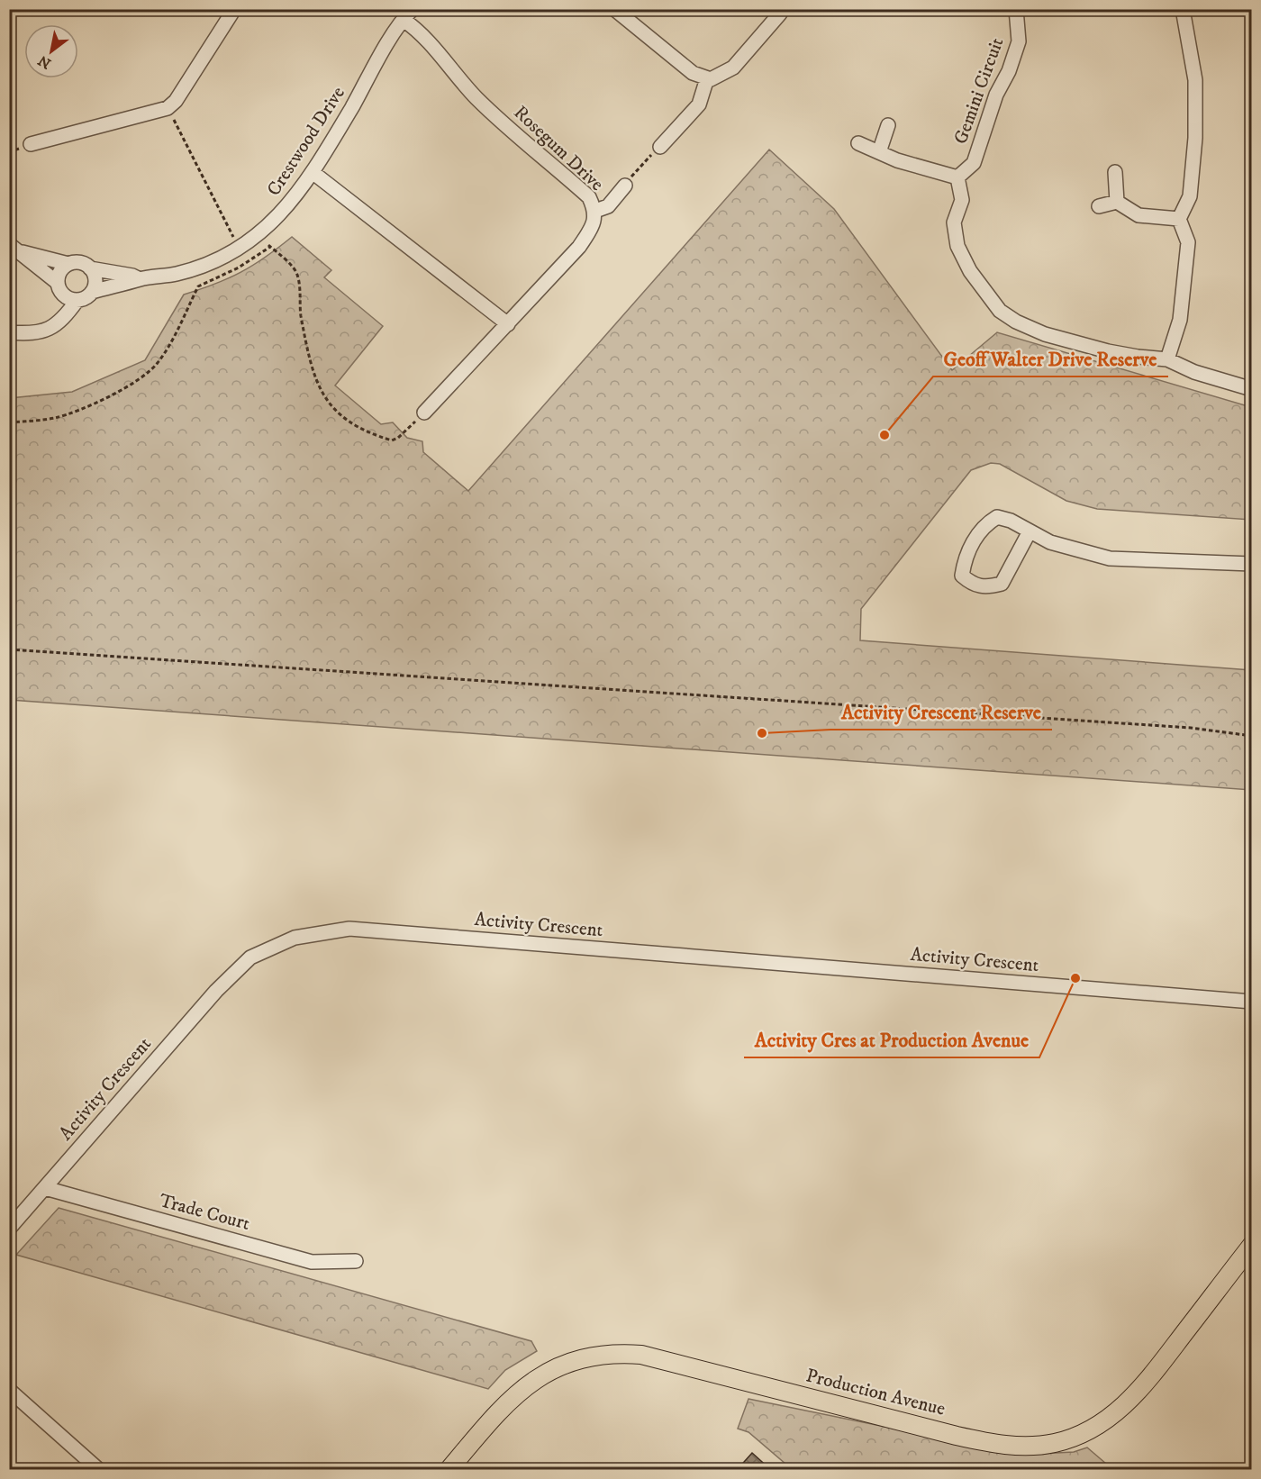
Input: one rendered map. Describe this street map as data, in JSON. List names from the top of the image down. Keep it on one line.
{"streets":{"main road":["Production Avenue"],"street":["Gemini Circuit","Crestwood Drive","Rosegum Drive","Activity Crescent","Trade Court"]},"crossings":[["Crestwood Drive","Rosegum Drive"],["Activity Crescent","Trade Court"]],"places":["Geoff Walter Drive Reserve","Activity Crescent Reserve","Activity Cres at Production Avenue"],"north":"bottom left"}
